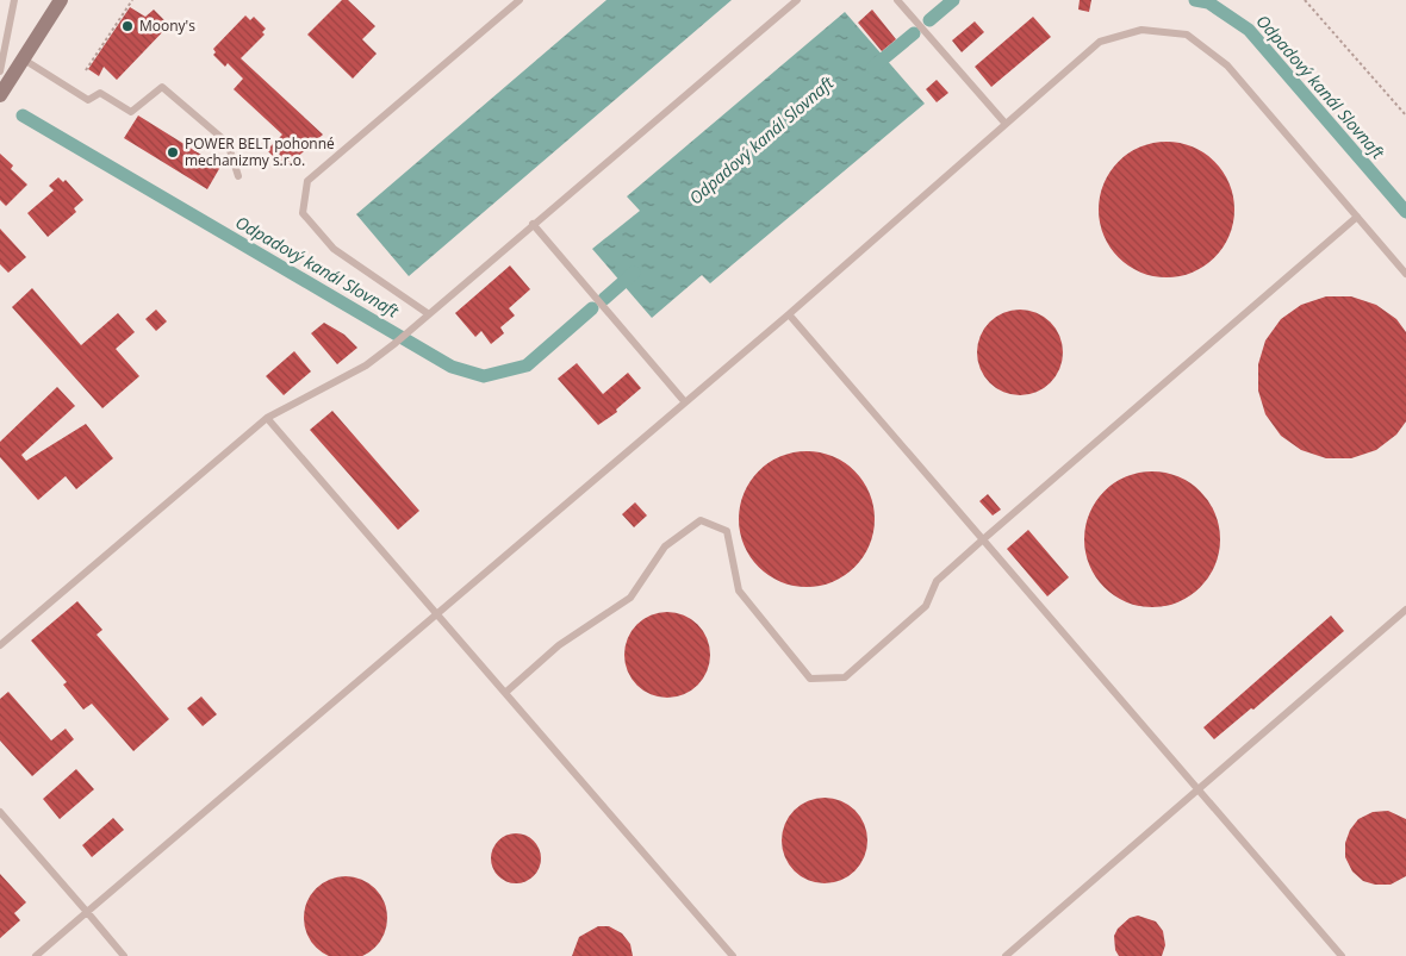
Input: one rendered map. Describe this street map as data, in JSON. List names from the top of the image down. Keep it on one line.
{"water":["Odpadový kanál Slovnaft"],"places":["Moony's","POWER BELT pohonné mechanizmy s.r.o."]}
